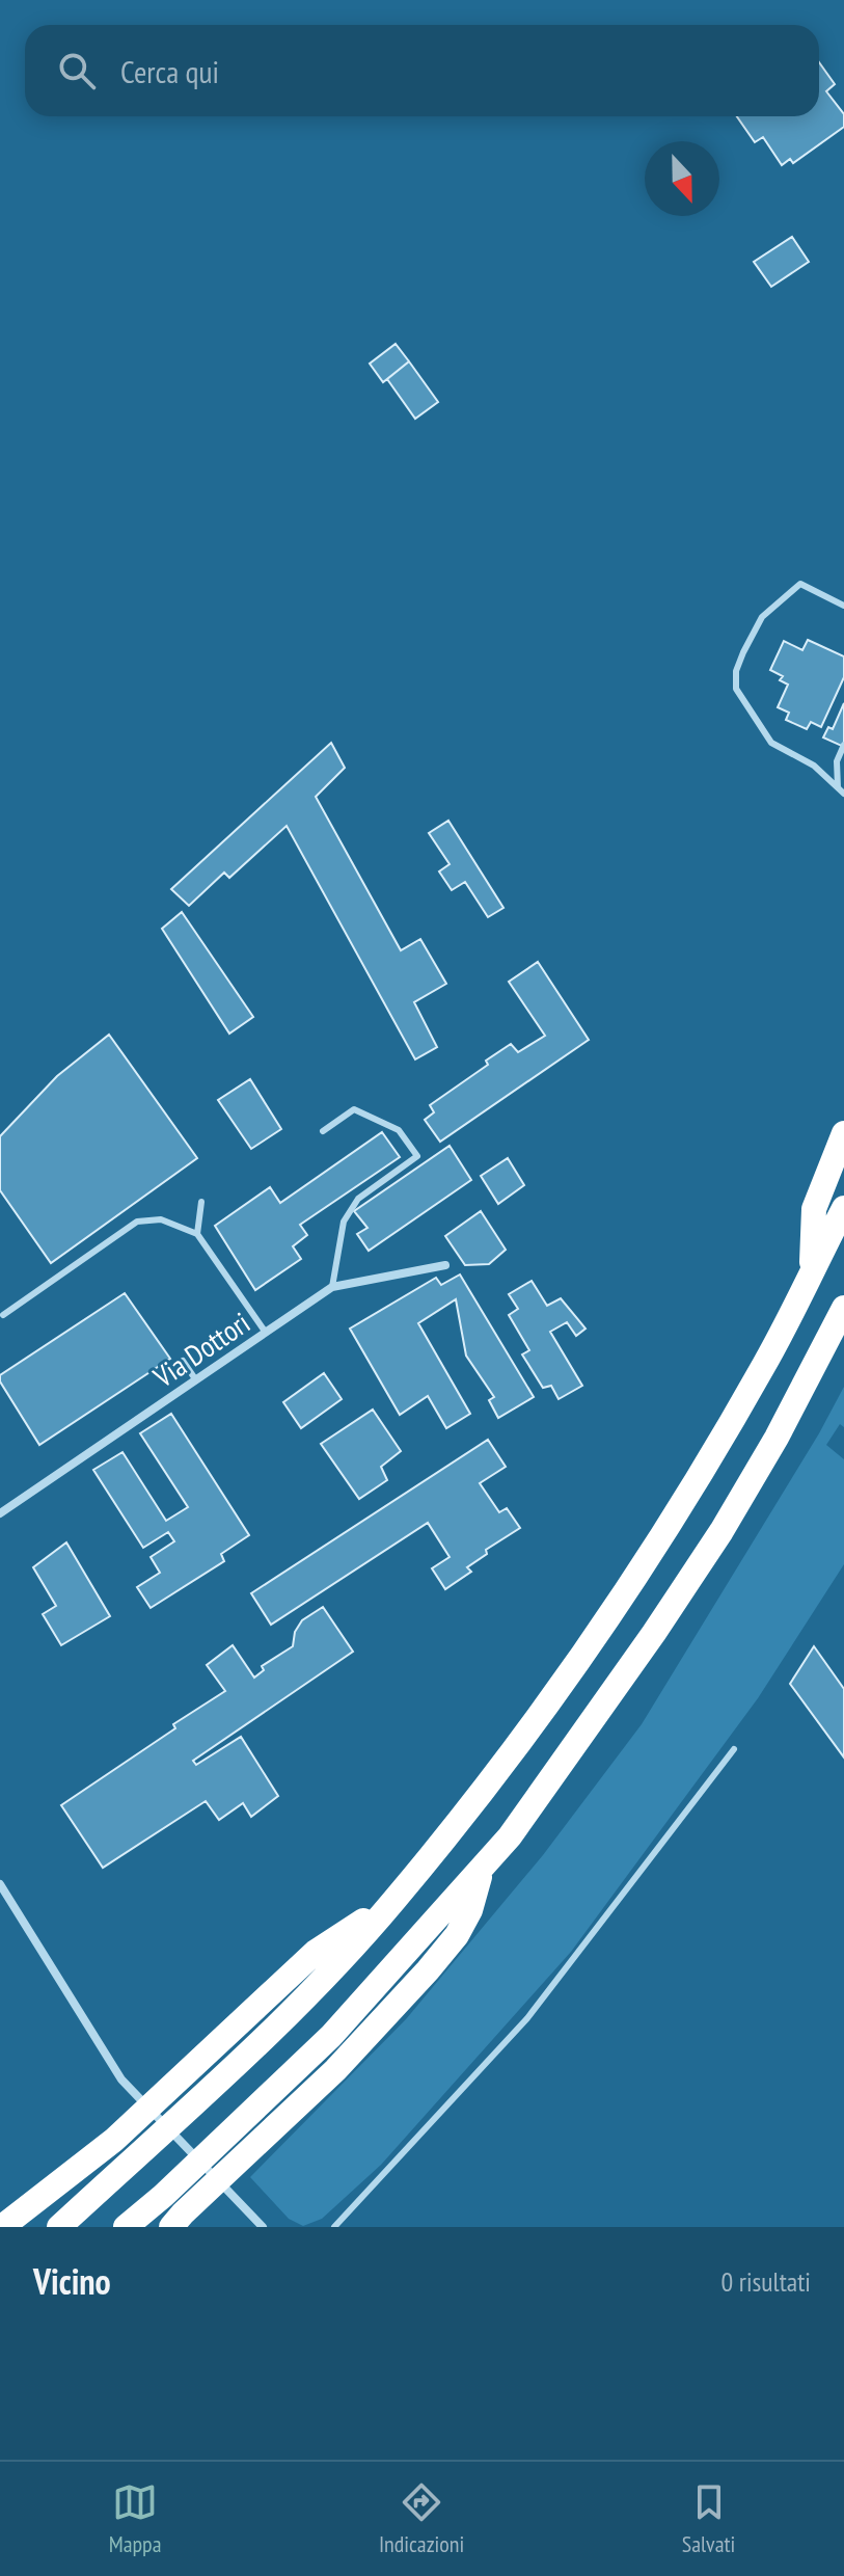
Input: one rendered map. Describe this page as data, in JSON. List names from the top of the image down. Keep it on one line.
{"streets":{"street":["Via Dottori"]},"north":"bottom","page":{"search":"Cerca qui","heading":["Vicino","0 risultati"],"nav":["Mappa","Indicazioni","Salvati"]}}
